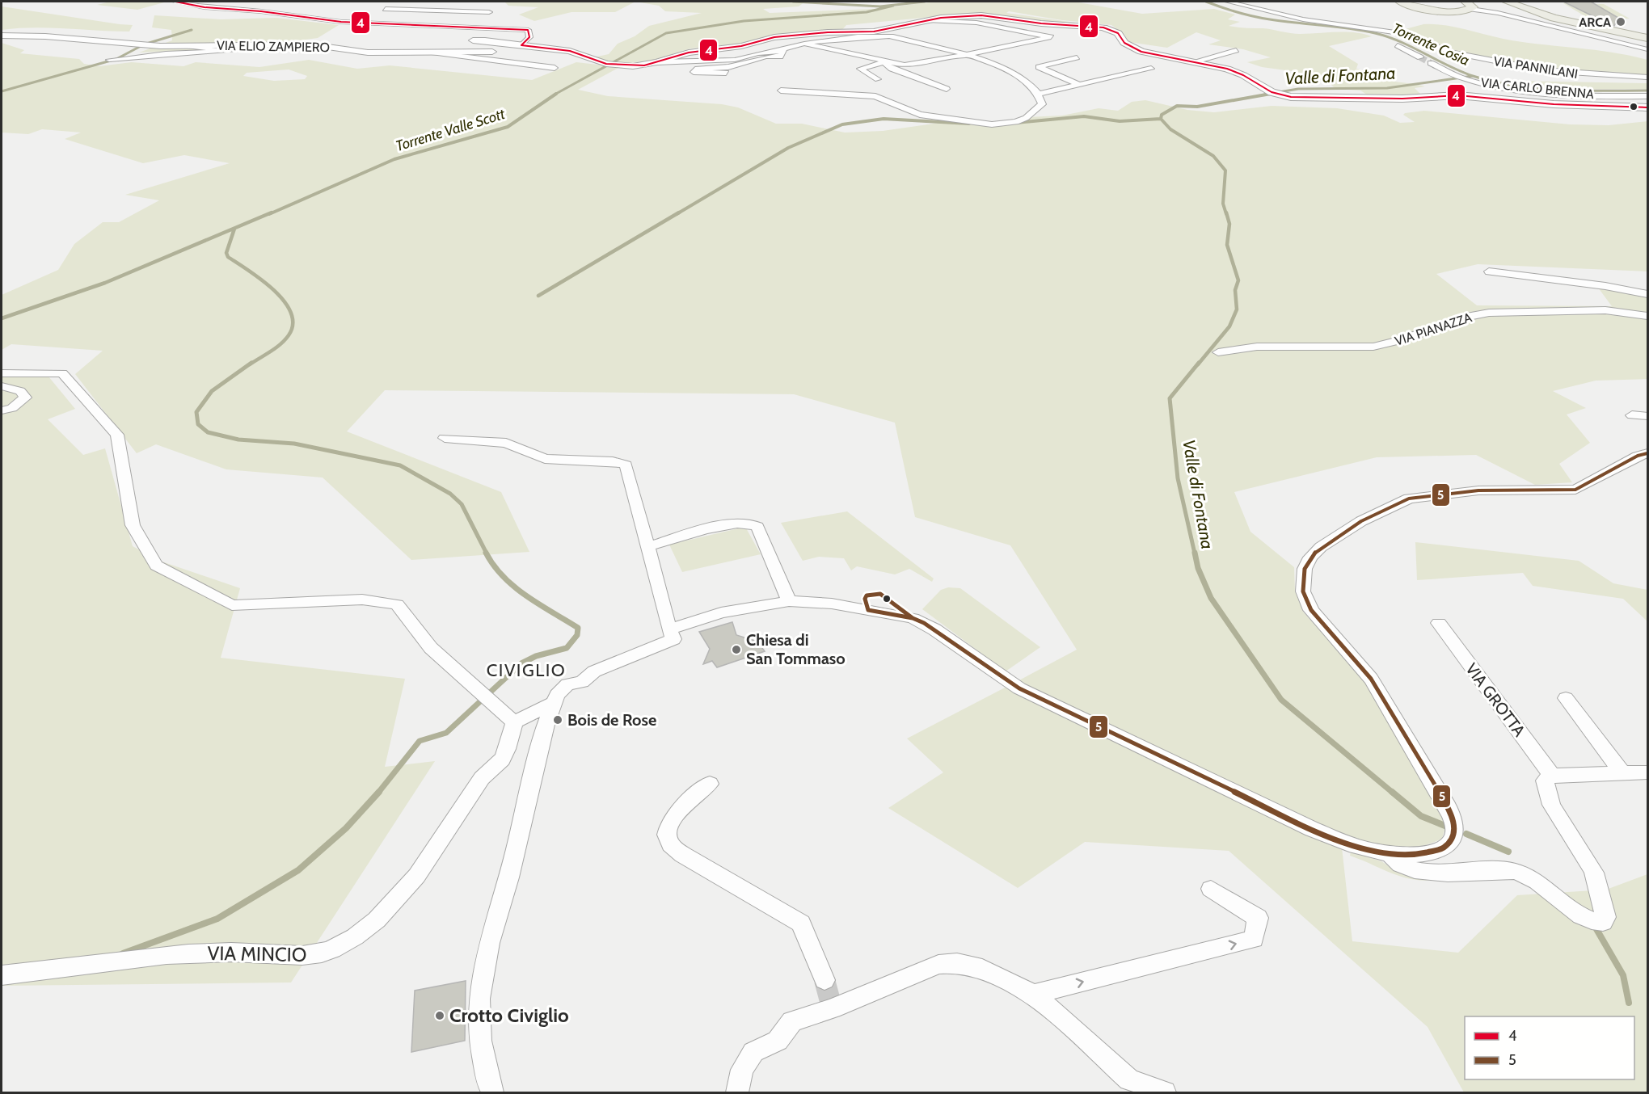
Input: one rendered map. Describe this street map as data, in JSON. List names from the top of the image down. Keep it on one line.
{"streets":{"street":["VIA ELIO ZAMPIERO","VIA PANNILANI","VIA CARLO BRENNA","VIA PIANAZZA","VIA GROTTA","VIA MINCIO"]},"districts":["CIVIGLIO"],"water":["Torrente Cosia","Valle di Fontana","Torrente Valle Scott"],"places":["ARCA","Chiesa di San Tommaso","Bois de Rose","Crotto Civiglio"],"lines":["transit line 4","transit line 5"],"legend":["4","5"]}
